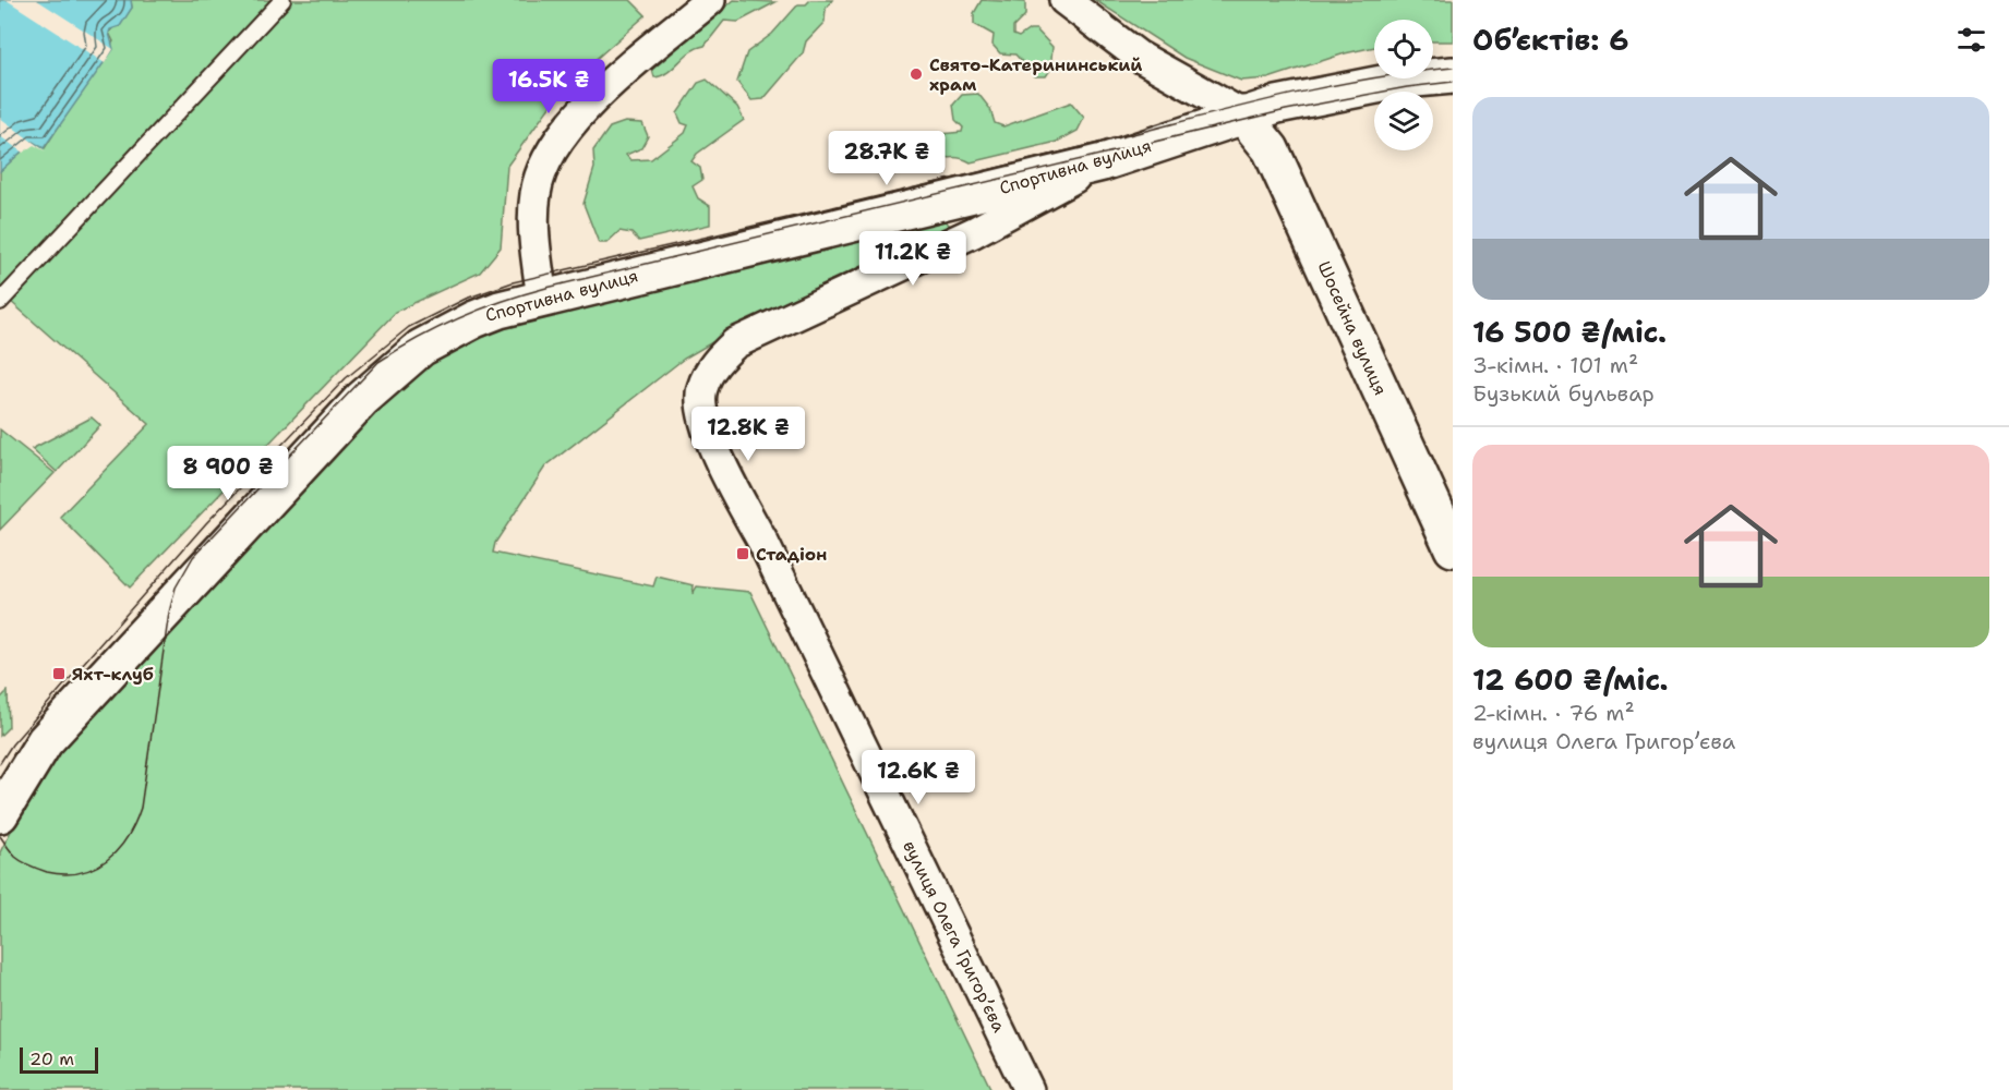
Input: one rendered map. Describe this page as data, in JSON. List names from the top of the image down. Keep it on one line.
{"streets":{"street":["Спортивна вулиця","Шосейна вулиця","вулиця Олега Григорʼєва"]},"crossings":[["Спортивна вулиця","Шосейна вулиця"],["Спортивна вулиця","вулиця Олега Григорʼєва"]],"places":{"other":["Свято-Катерининський храм"],"transit":["Стадіон","Яхт-клуб"]},"scale_bar":"20 m","page":{"heading":"Об’єктів: 6","price":["16.5K ₴","28.7K ₴","11.2K ₴","12.8K ₴","8 900 ₴","12.6K ₴"],"list":[{"name":"16 500 ₴/міс.","note":"3-кімн. · 101 m² · Бузький бульвар"},{"name":"12 600 ₴/міс.","note":"2-кімн. · 76 m² · вулиця Олега Григорʼєва"}],"scale":"20 m"}}
